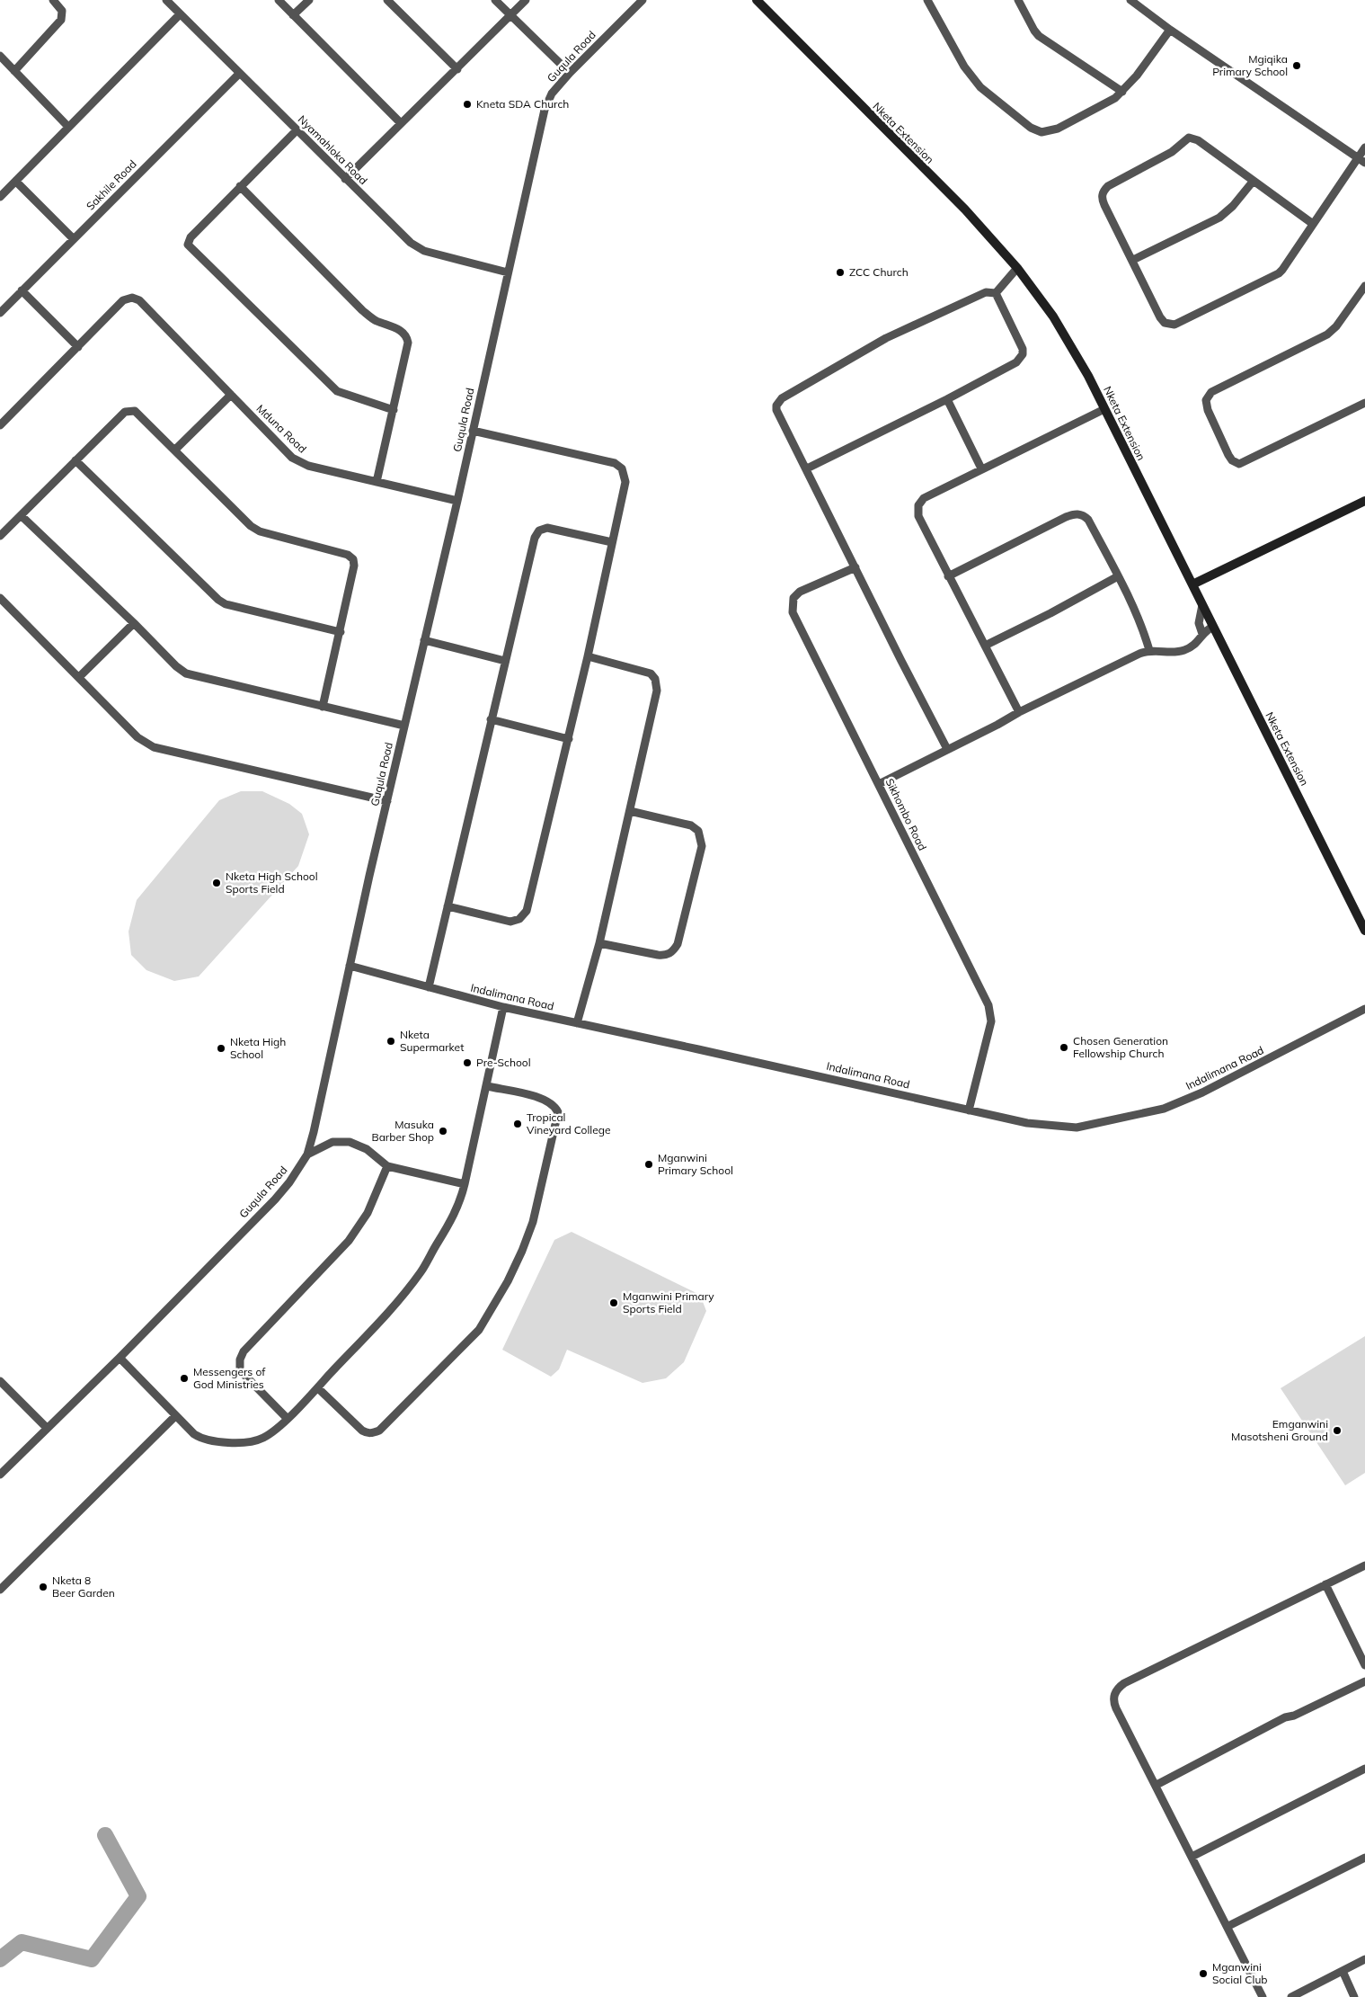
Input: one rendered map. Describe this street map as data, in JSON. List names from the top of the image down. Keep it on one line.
{"streets":{"street":["Guqula Road","Nketa Extension","Nyamahloka Road","Sakhile Road","Mduna Road","Sikhombo Road","Indalimana Road"]},"crossings":[["Guqula Road","Nyamahloka Road"],["Guqula Road","Mduna Road"],["Guqula Road","Indalimana Road"],["Nyamahloka Road","Sakhile Road"],["Sikhombo Road","Indalimana Road"]],"places":["Mgiqika Primary School","Kneta SDA Church","ZCC Church","Nketa High School Sports Field","Nketa Supermarket","Chosen Generation Fellowship Church","Nketa High School","Pre-School","Tropical Vineyard College","Masuka Barber Shop","Mganwini Primary School","Mganwini Primary Sports Field","Messengers of God Ministries","Emganwini Masotsheni Ground","Nketa 8 Beer Garden","Mganwini Social Club"]}
